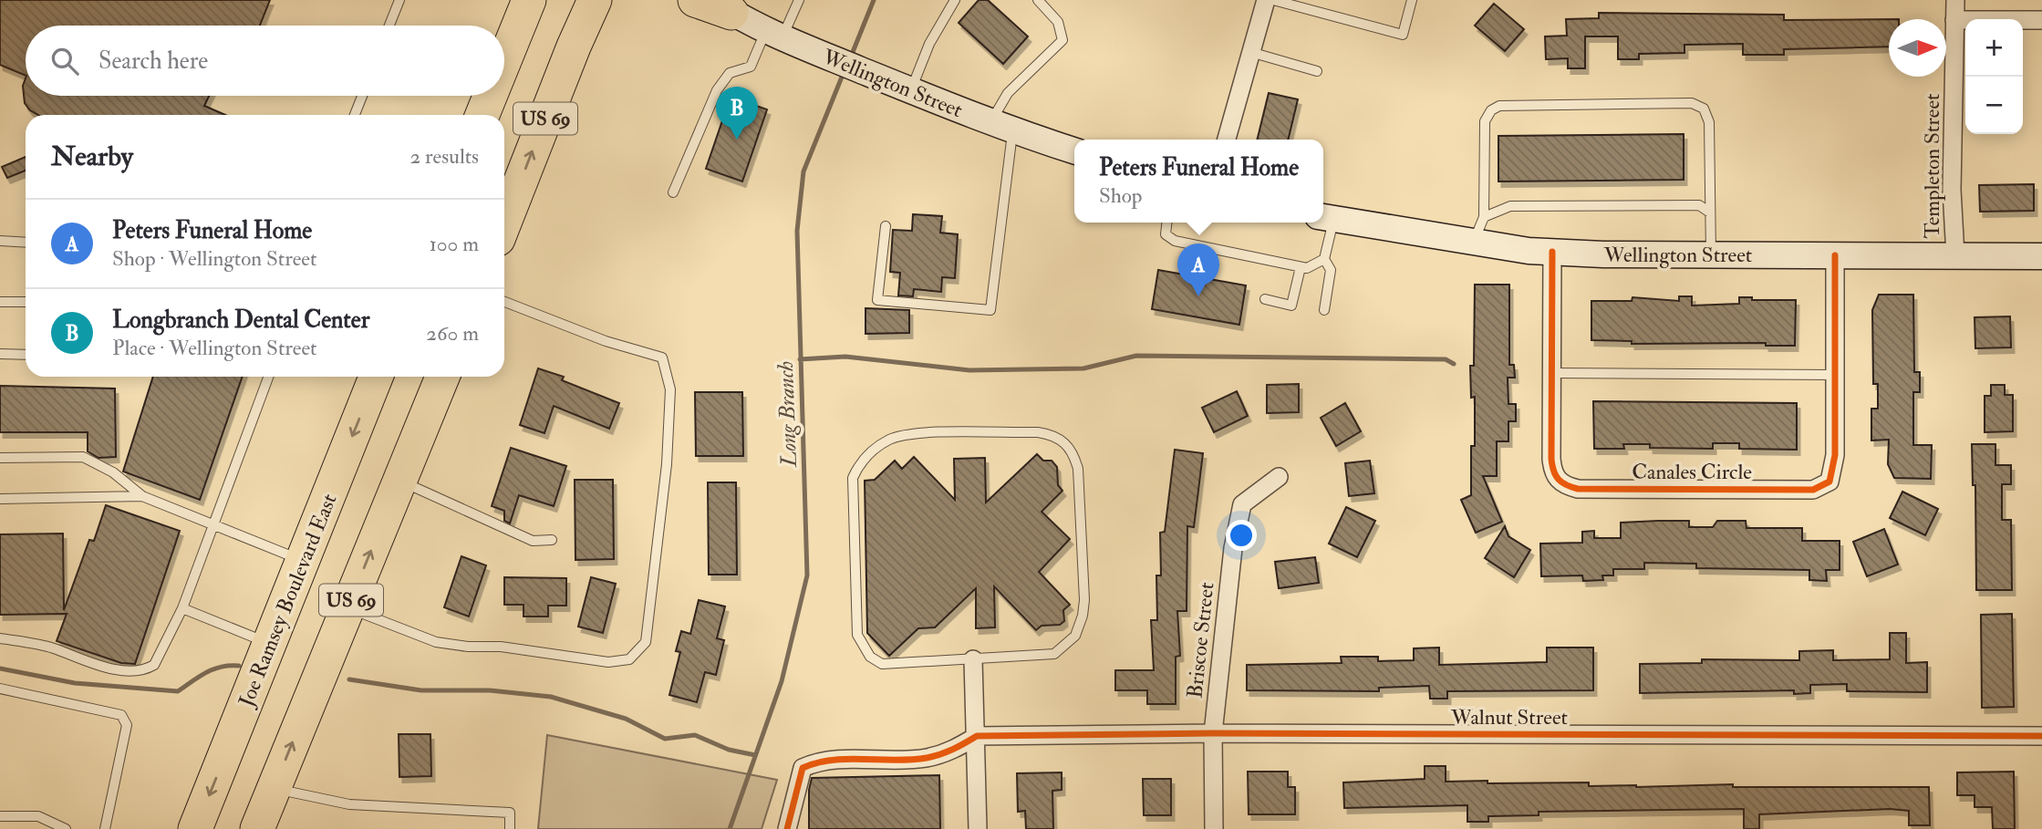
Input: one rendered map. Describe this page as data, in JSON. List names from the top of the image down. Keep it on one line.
{"streets":{"highway":["US 69","Joe Ramsey Boulevard East"],"street":["Wellington Street","Templeton Street","Canales Circle","Briscoe Street","Walnut Street"]},"crossings":[["Wellington Street","Templeton Street"],["Wellington Street","Canales Circle"],["Briscoe Street","Walnut Street"]],"water":["Long Branch"],"north":"right","page":{"map_buttons":["+","−"],"search":"Search here","pins":["B","A"],"heading":["Nearby","2 results"],"popup":["Peters Funeral Home","Shop"],"list":[{"mark":"A","name":"Peters Funeral Home","note":"Shop · Wellington Street","value":"100 m"},{"mark":"B","name":"Longbranch Dental Center","note":"Place · Wellington Street","value":"260 m"}]}}
